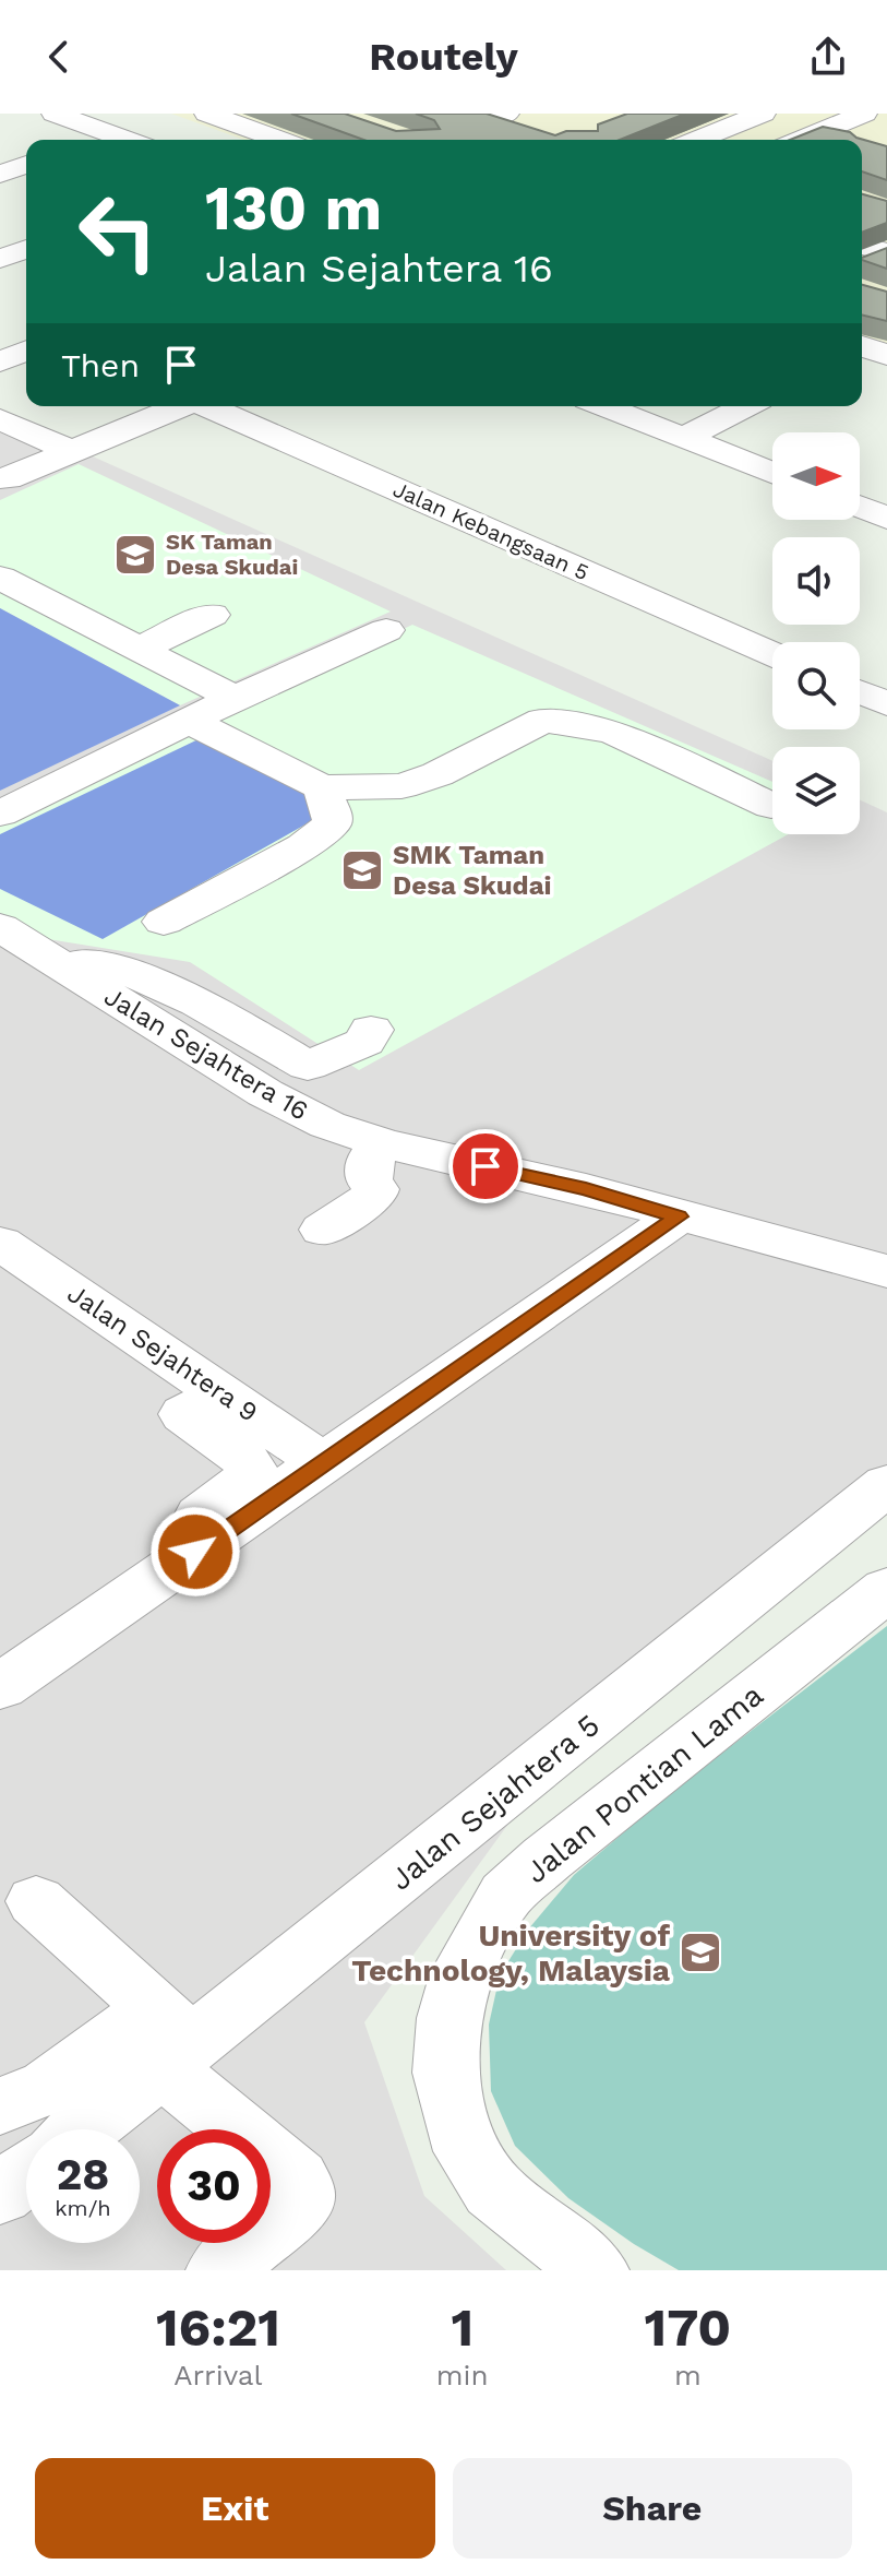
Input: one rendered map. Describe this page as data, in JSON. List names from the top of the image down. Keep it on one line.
{"streets":{"street":["Jalan Kebangsaan 5","Jalan Sejahtera 16","Jalan Sejahtera 9","Jalan Pontian Lama","Jalan Sejahtera 5"]},"places":{"school or university":["SK Taman Desa Skudai","SMK Taman Desa Skudai","University of Technology, Malaysia"]},"north":"right","page":{"header":"Routely","turn":["130 m","Jalan Sejahtera 16"],"then":"Then","speed":"28 km/h","limit":"30","eta":["16:21","Arrival","1","min","170","m"],"buttons":["Exit","Share"]}}
